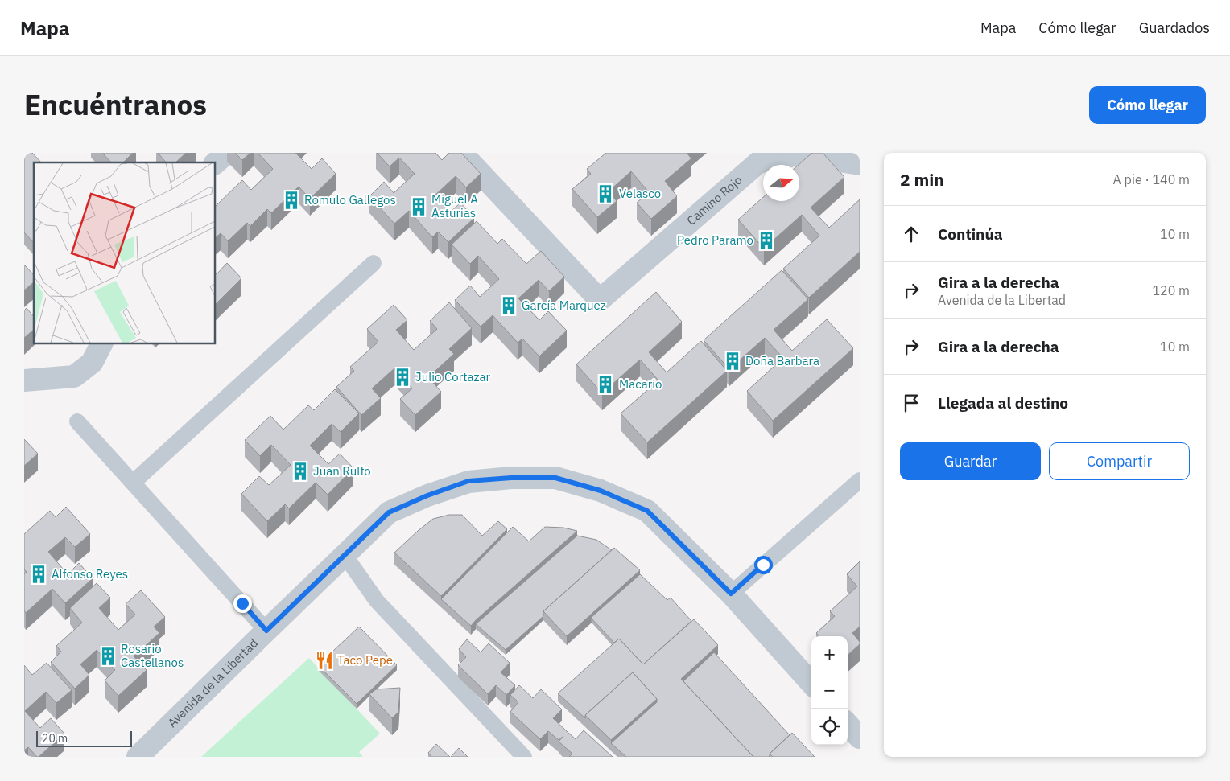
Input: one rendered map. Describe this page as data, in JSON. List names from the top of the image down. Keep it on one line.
{"streets":{"street":["Camino Rojo","Avenida de la Libertad"]},"places":{"building":["Velasco","Romulo Gallegos","Miguel A Asturias","Pedro Paramo","García Marquez","Doña Barbara","Julio Cortazar","Macario","Juan Rulfo","Alfonso Reyes","Rosario Castellanos"],"restaurant":["Taco Pepe"]},"scale_bar":"20 m","north":"right","page":{"header":"Mapa","nav":["Mapa","Cómo llegar","Guardados"],"title":"Encuéntranos","buttons":["Cómo llegar",["Guardar","Compartir"]],"heading":["2 min","A pie · 140 m"],"list":[["Continúa","10 m"],["Gira a la derecha","Avenida de la Libertad","120 m"],["Gira a la derecha","10 m"],"Llegada al destino"],"map_buttons":["+","−"],"scale":"20 m"}}
